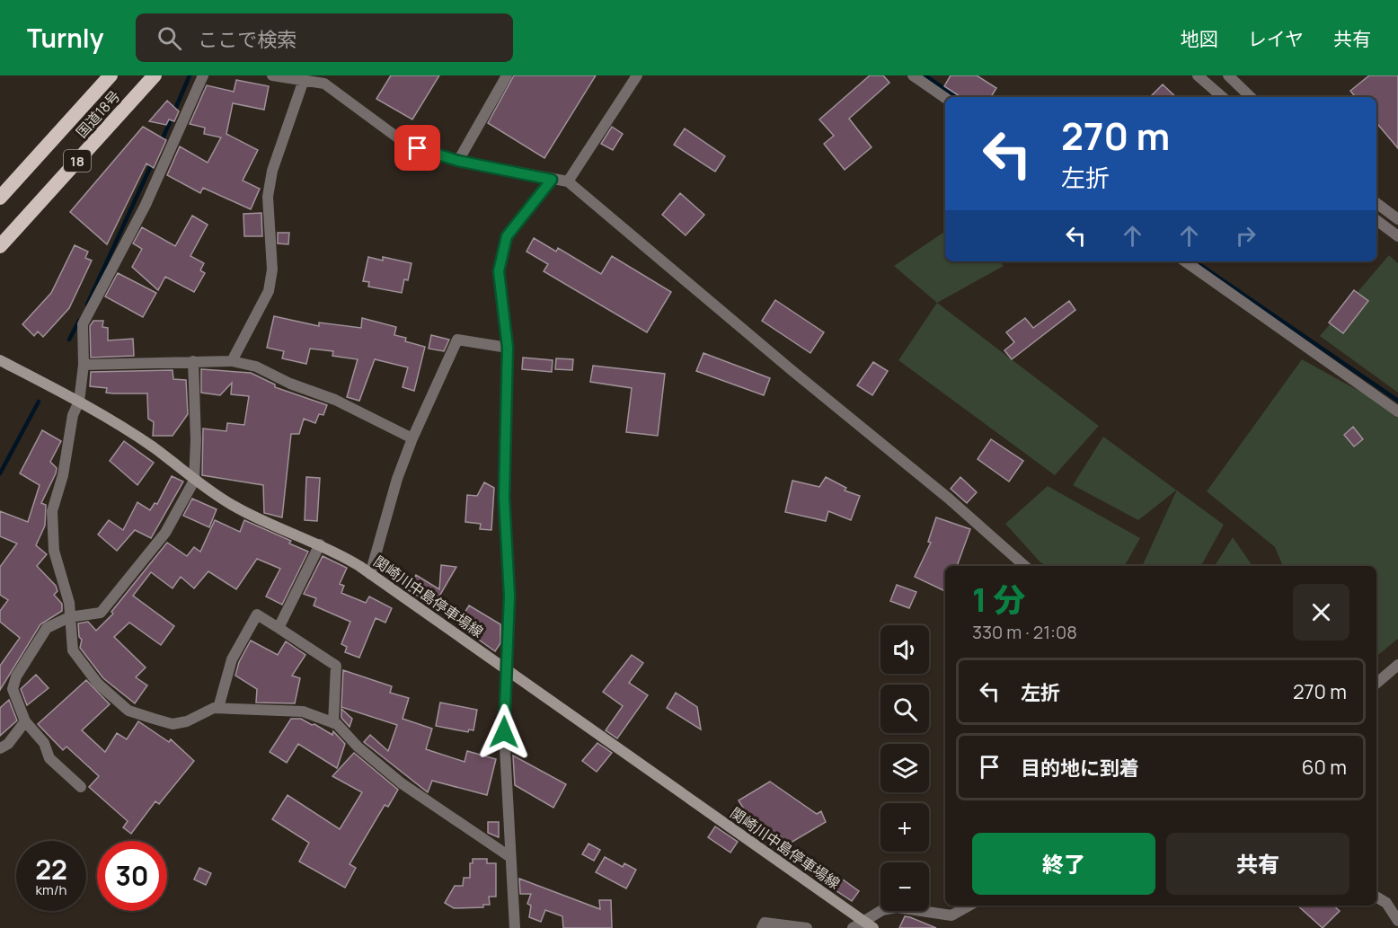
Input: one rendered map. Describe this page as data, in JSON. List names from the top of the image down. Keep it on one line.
{"streets":{"highway":["国道18号","18"],"main road":["関崎川中島停車場線"]},"page":{"header":"Turnly","search":"ここで検索","nav":["地図","レイヤ","共有"],"turn":["270 m","左折"],"heading":["1 分","330 m · 21:08"],"map_buttons":["+","−"],"list":[{"name":"左折","value":"270 m"},{"name":"目的地に到着","value":"60 m"}],"buttons":["終了","共有"],"speed":"22 km/h","limit":"30"}}
